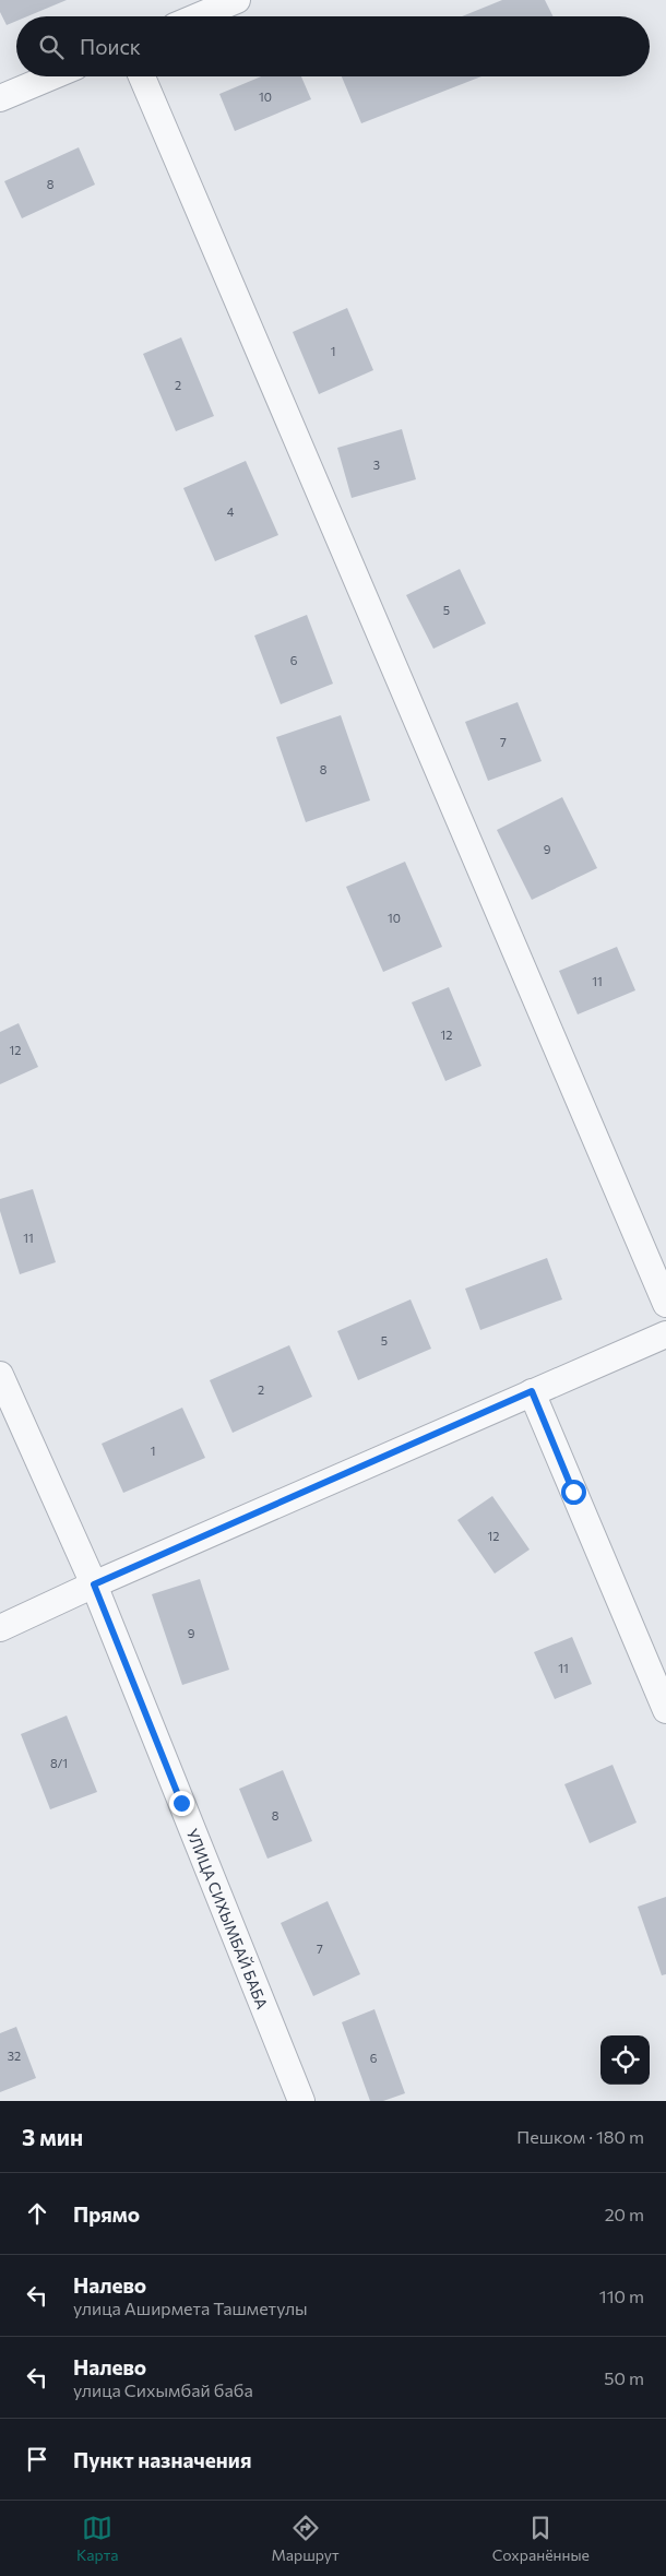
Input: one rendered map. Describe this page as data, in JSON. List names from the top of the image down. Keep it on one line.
{"streets":{"street":["УЛИЦА СИХЫМБАЙ БАБА"]},"house_numbers":["10","8","1","2","3","4","5","6","7","8","9","10","11","12","12","11","5","2","1","12","9","11","8/1","8","7","32","6"],"page":{"search":"Поиск","heading":["3 мин","Пешком · 180 m"],"list":[["Прямо","20 m"],["Налево","улица Аширмета Ташметулы","110 m"],["Налево","улица Сихымбай баба","50 m"],"Пункт назначения"],"nav":["Карта","Маршрут","Сохранённые"]}}
